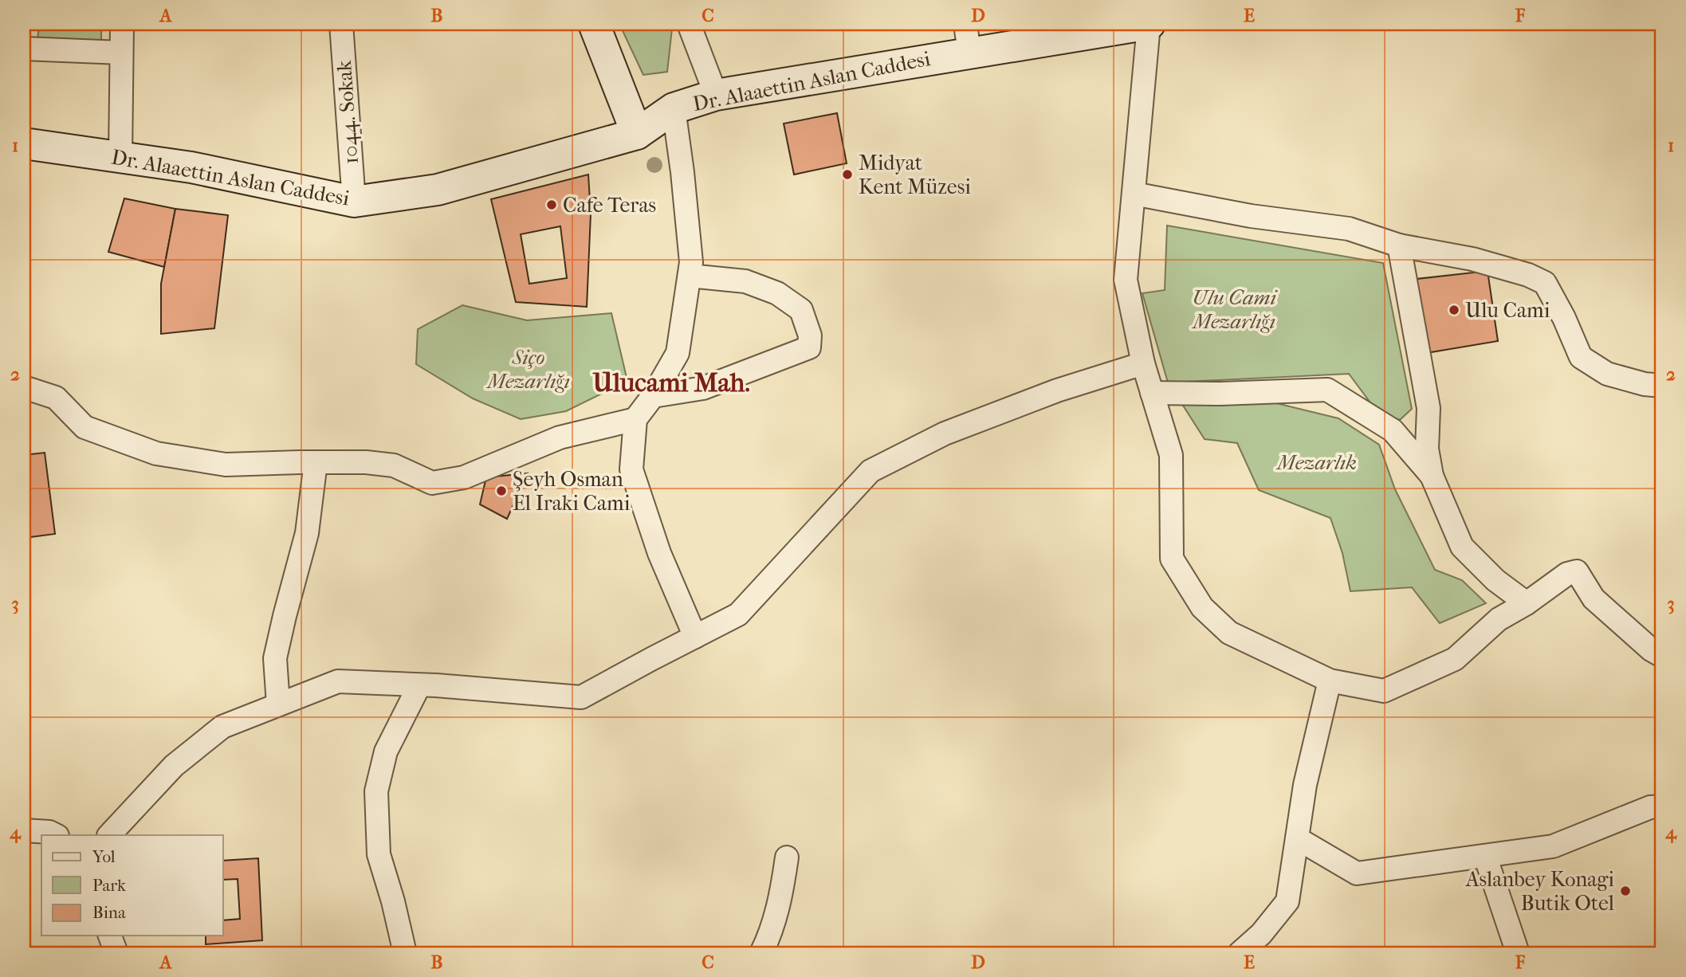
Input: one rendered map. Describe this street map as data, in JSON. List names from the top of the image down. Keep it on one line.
{"streets":{"street":["Dr. Alaaettin Aslan Caddesi","1044. Sokak"]},"crossings":[["Dr. Alaaettin Aslan Caddesi","1044. Sokak"]],"districts":["Ulucami Mah."],"parks":["Ulu Cami Mezarlığı","Siço Mezarlığı","Mezarlık"],"places":["Midyat Kent Müzesi","Cafe Teras","Ulu Cami","Şeyh Osman El Iraki Cami","Aslanbey Konagi Butik Otel"],"legend":["Yol","Park","Bina"],"grid":{"columns":["A","B","C","D","E","F"],"rows":["1","2","3","4"]}}
